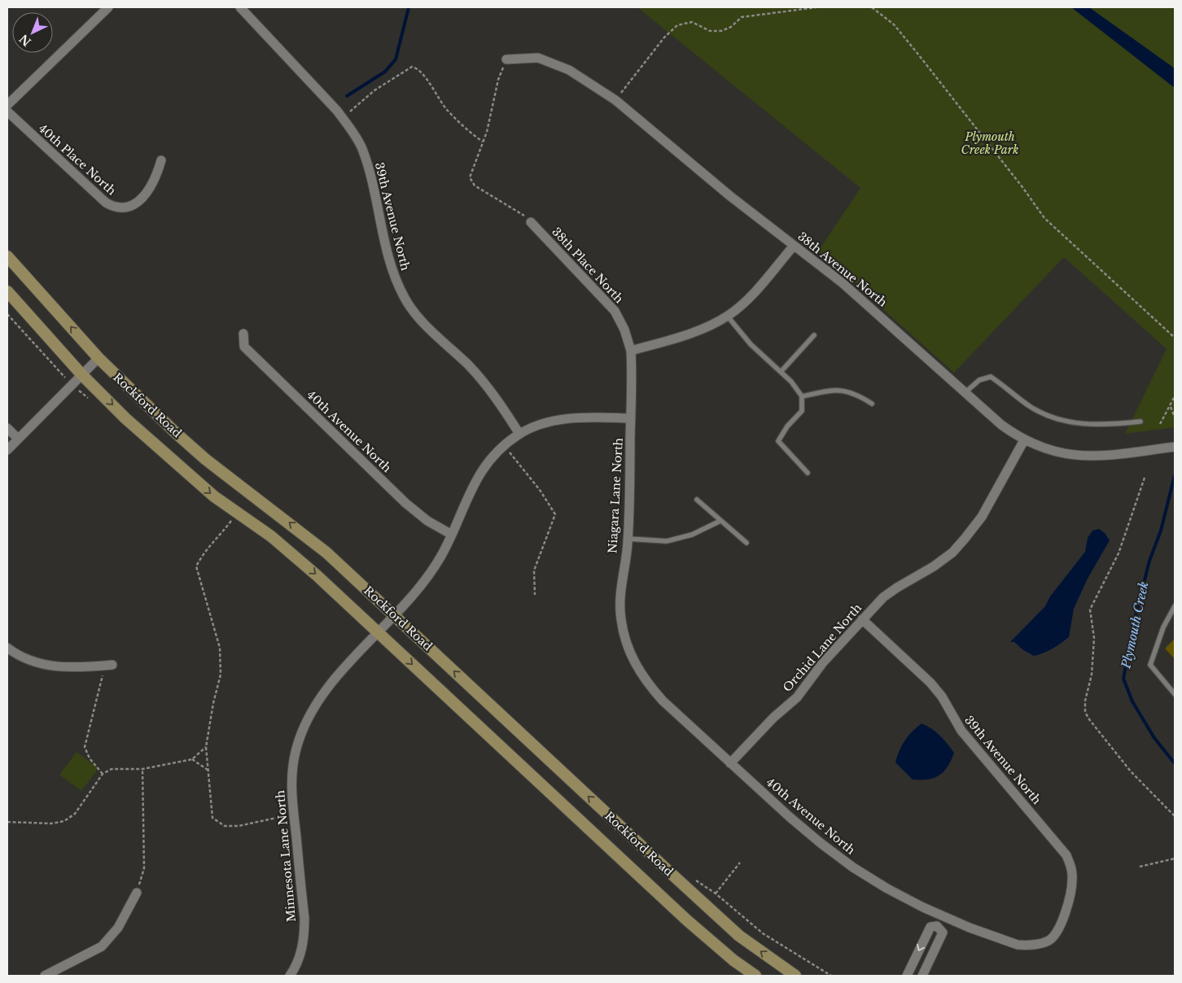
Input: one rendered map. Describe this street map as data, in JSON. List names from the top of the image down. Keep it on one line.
{"streets":{"main road":["Rockford Road"],"street":["40th Place North","39th Avenue North","38th Place North","38th Avenue North","40th Avenue North","Niagara Lane North","Orchid Lane North","Minnesota Lane North"]},"crossings":[["39th Avenue North","40th Avenue North"],["39th Avenue North","Orchid Lane North"],["39th Avenue North","Minnesota Lane North"],["38th Place North","Niagara Lane North"],["38th Avenue North","Orchid Lane North"],["Rockford Road","Minnesota Lane North"],["40th Avenue North","Niagara Lane North"],["40th Avenue North","Orchid Lane North"],["40th Avenue North","Minnesota Lane North"],["Niagara Lane North","Minnesota Lane North"]],"water":["Plymouth Creek"],"parks":["Plymouth Creek Park"],"north":"bottom left"}
